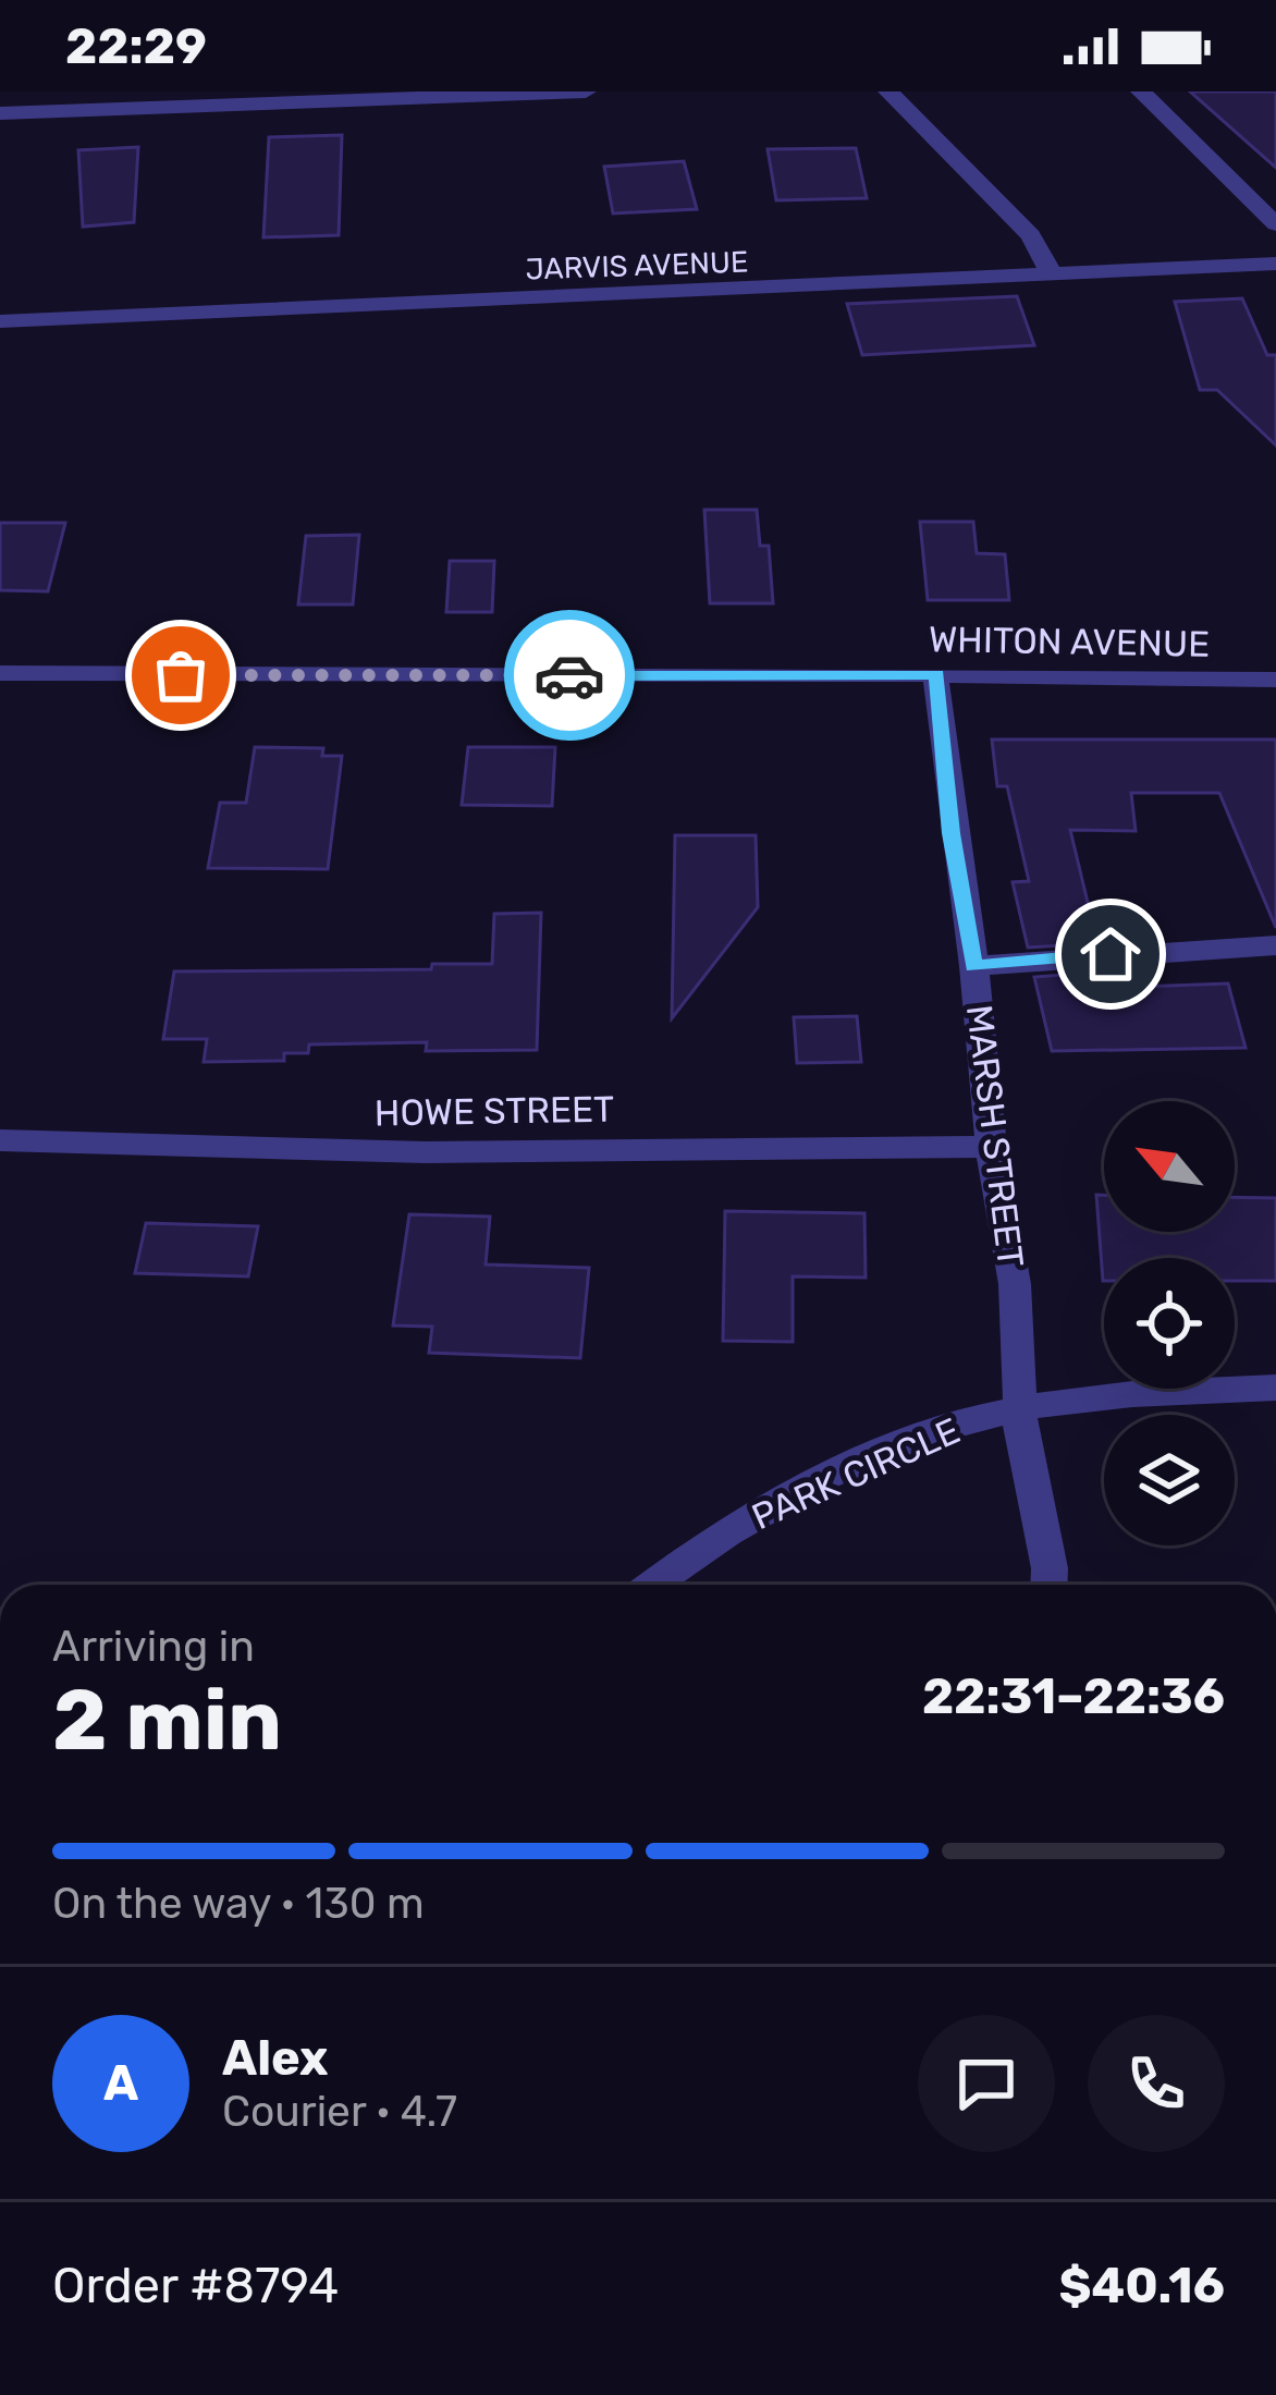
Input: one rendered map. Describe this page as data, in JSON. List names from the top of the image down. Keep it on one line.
{"streets":{"street":["JARVIS AVENUE","WHITON AVENUE","HOWE STREET","MARSH STREET","PARK CIRCLE"]},"crossings":[["WHITON AVENUE","MARSH STREET"],["HOWE STREET","MARSH STREET"],["MARSH STREET","PARK CIRCLE"]],"north":"top left","page":{"status":"22:29","heading":["2 min","Arriving in","22:31–22:36"],"panel":["Alex","Courier · 4.7","Order #8794","$40.16"],"bar":"On the way · 130 m","round":"A"}}
